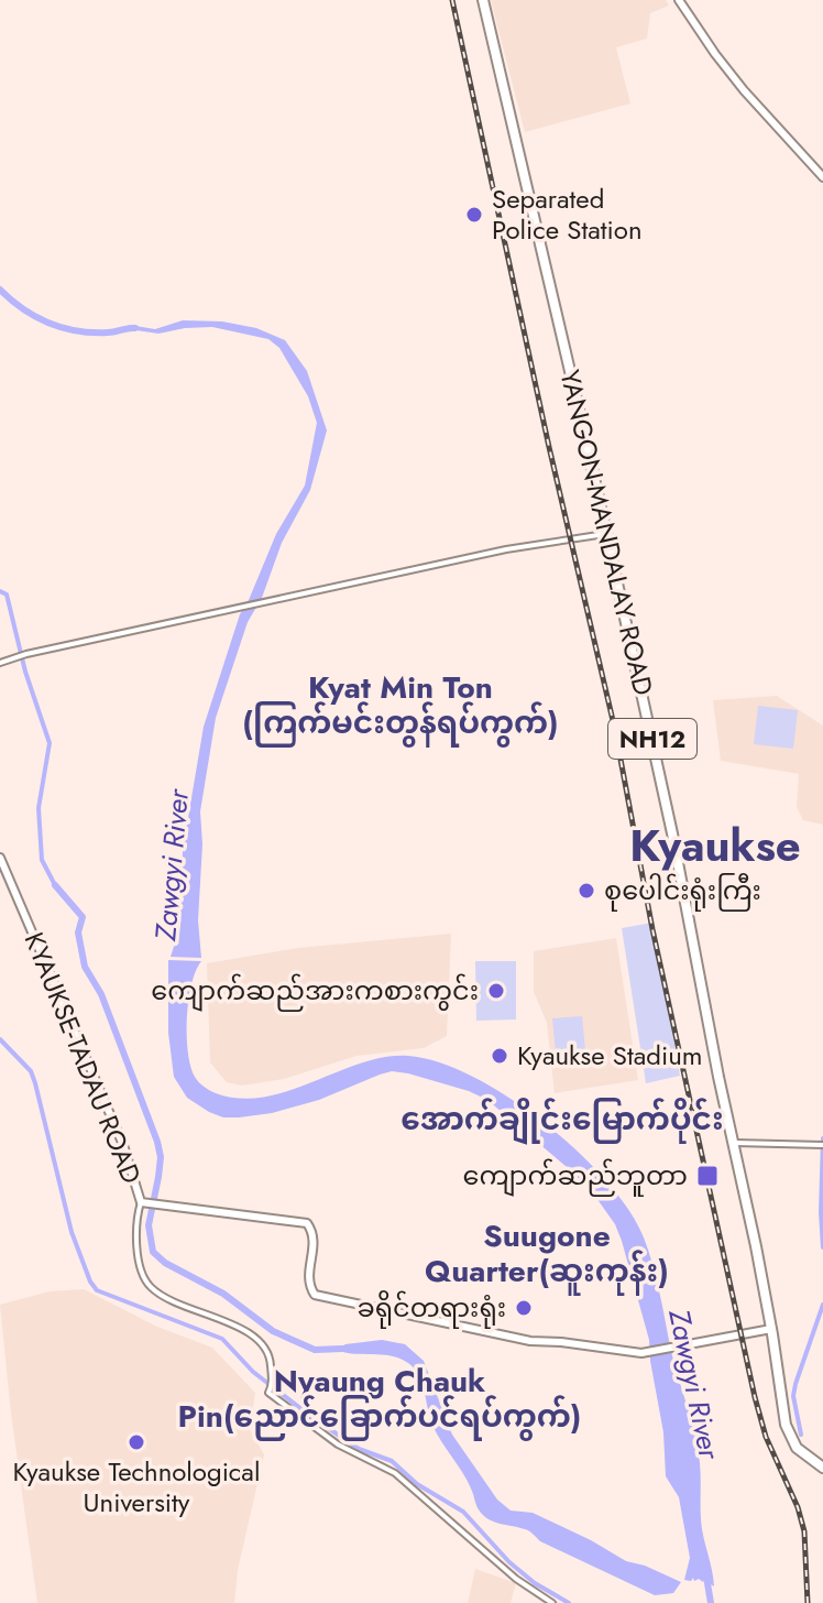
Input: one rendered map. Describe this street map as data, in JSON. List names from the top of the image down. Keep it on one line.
{"streets":{"highway":["YANGON-MANDALAY ROAD","NH12"],"main road":["KYAUKSE-TADAU ROAD"]},"crossings":[["YANGON-MANDALAY ROAD","KYAUKSE-TADAU ROAD"]],"districts":["Kyat Min Ton (ကြက်မင်းတွန်ရပ်ကွက်)","Kyaukse","အောက်ချိုင်းမြောက်ပိုင်း","Suugone Quarter(ဆူးကုန်း)","Nyaung Chauk Pin(ညောင်ခြောက်ပင်ရပ်ကွက်)"],"water":["Zawgyi River"],"places":{"other":["Separated Police Station","စုပေါင်းရုံးကြီး","ကျောက်ဆည်အားကစားကွင်း","Kyaukse Stadium","ခရိုင်တရားရုံး","Kyaukse Technological University"],"transit":["ကျောက်ဆည်ဘူတာ"]}}
